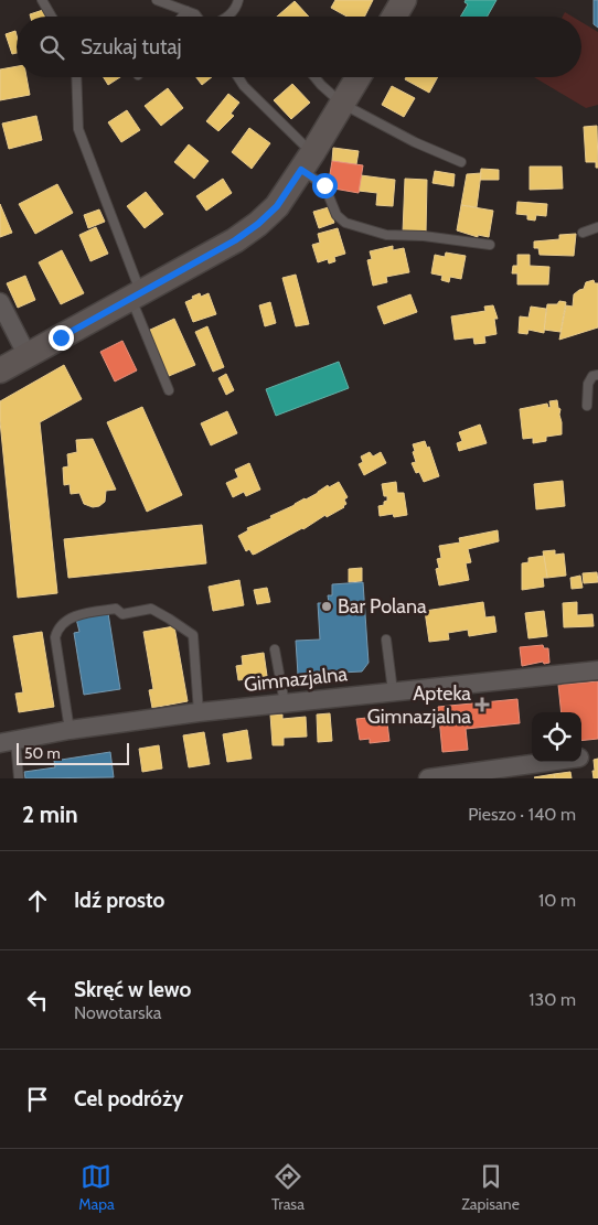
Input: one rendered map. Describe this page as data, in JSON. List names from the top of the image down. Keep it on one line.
{"streets":{"street":["Gimnazjalna"]},"places":{"other":["Bar Polana"],"health":["Apteka Gimnazjalna"]},"scale_bar":"50 m","page":{"search":"Szukaj tutaj","scale":"50 m","heading":["2 min","Pieszo · 140 m"],"list":[["Idź prosto","10 m"],["Skręć w lewo","Nowotarska","130 m"],"Cel podróży"],"nav":["Mapa","Trasa","Zapisane"]}}
